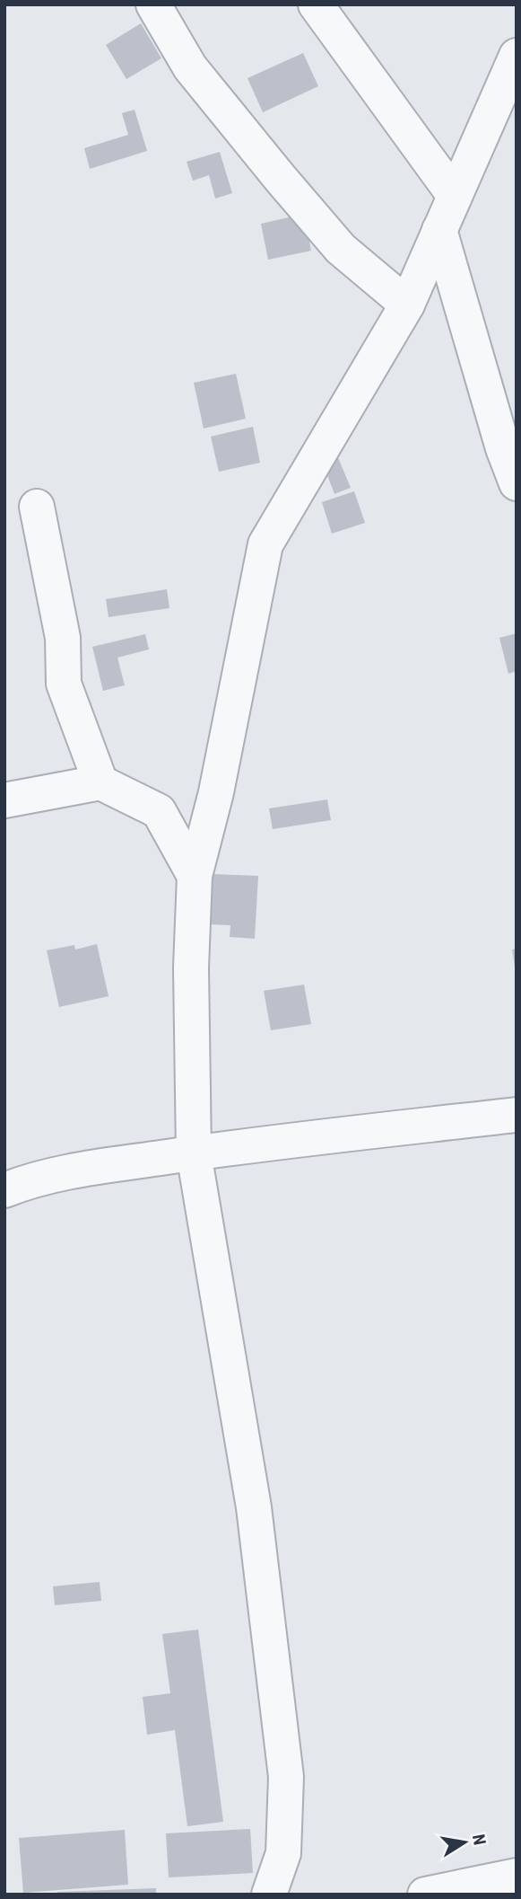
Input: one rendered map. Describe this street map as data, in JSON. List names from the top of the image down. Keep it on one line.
{"north":"right"}
